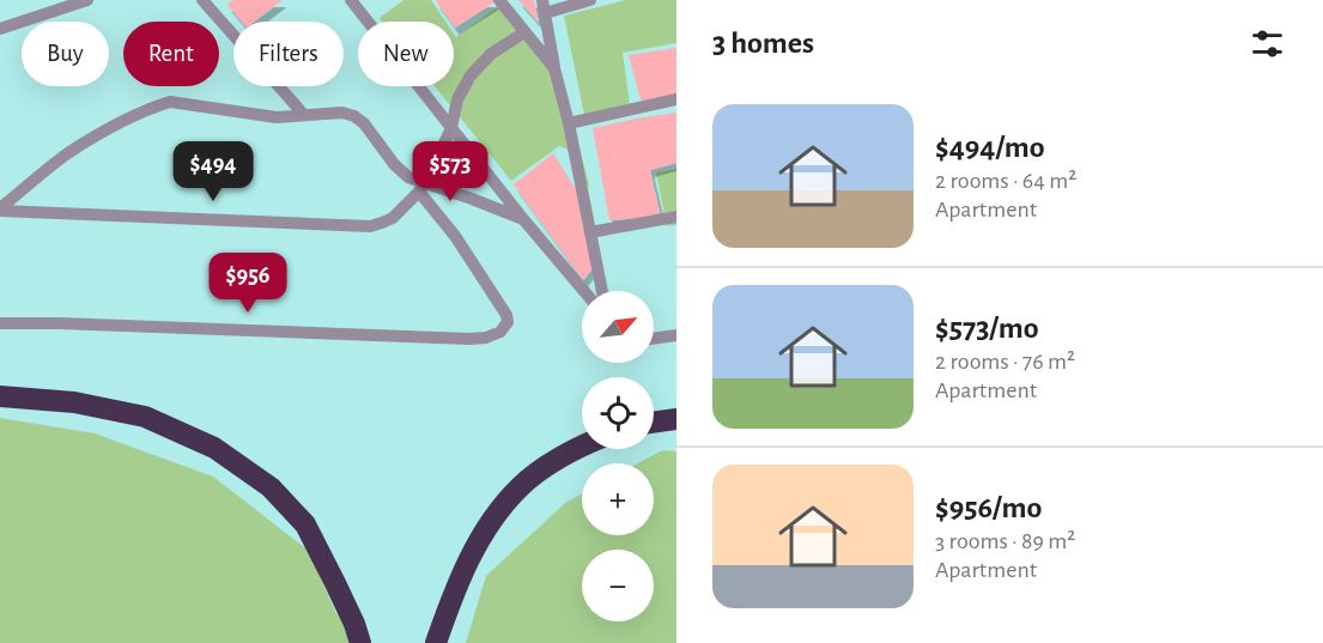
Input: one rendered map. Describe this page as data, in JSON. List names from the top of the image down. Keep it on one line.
{"north":"top right","page":{"heading":"3 homes","chip":["Buy","Rent","Filters","New"],"list":[{"name":"$494/mo","note":"2 rooms · 64 m² · Apartment"},{"name":"$573/mo","note":"2 rooms · 76 m² · Apartment"},{"name":"$956/mo","note":"3 rooms · 89 m² · Apartment"}],"price":["$494","$573","$956"],"map_buttons":["+","−"]}}
